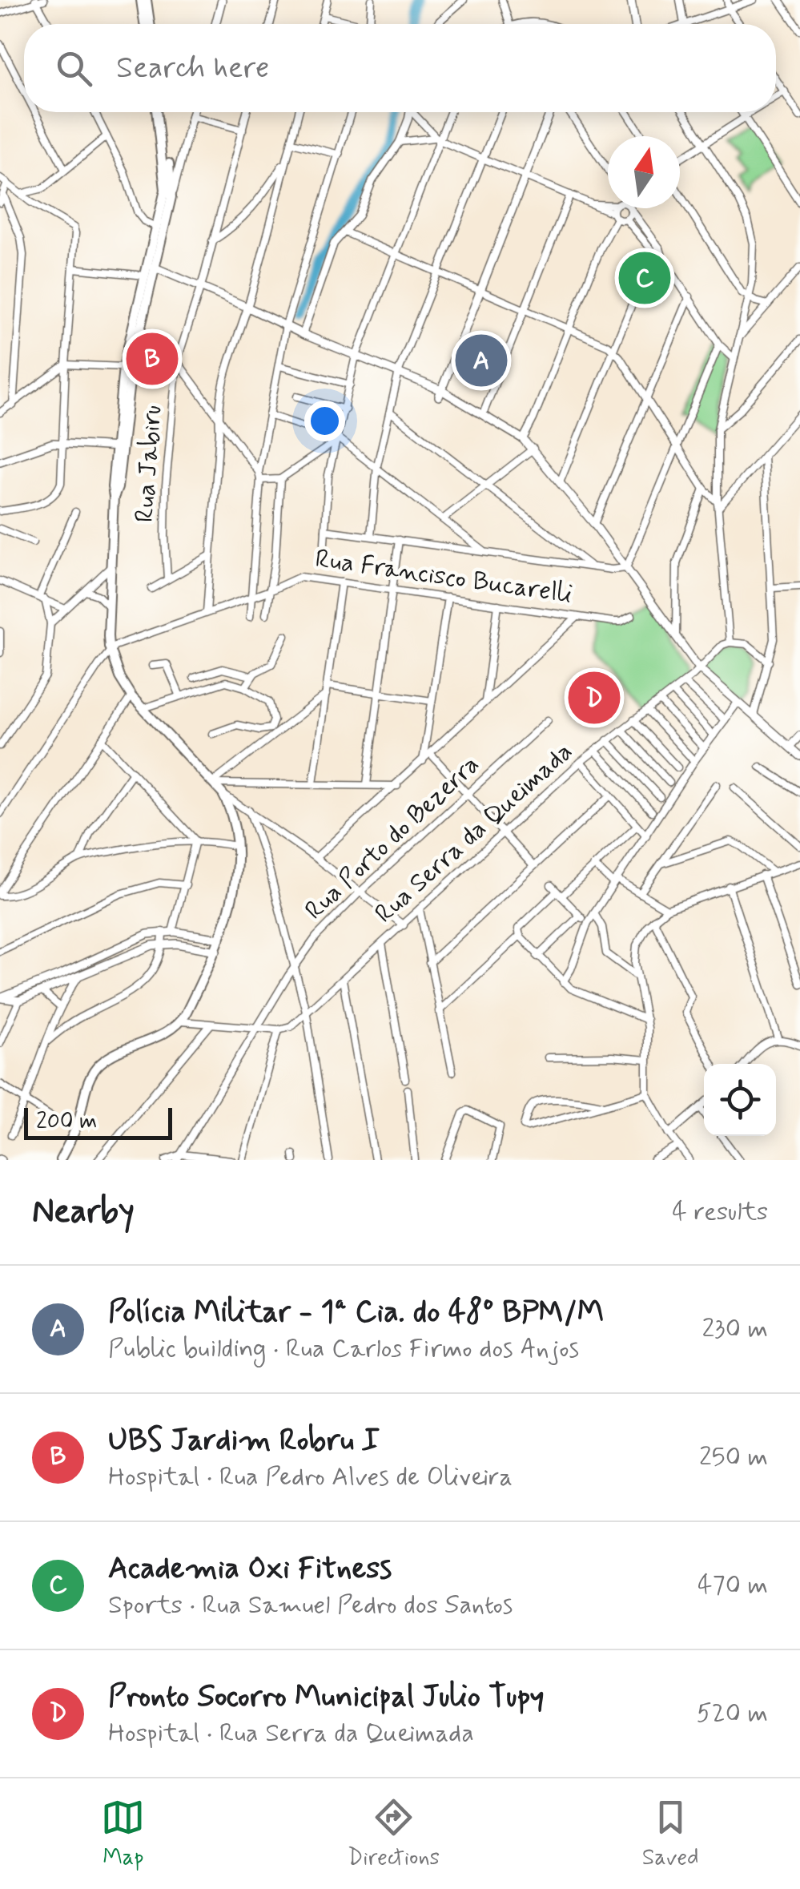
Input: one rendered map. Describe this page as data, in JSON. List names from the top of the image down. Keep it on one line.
{"streets":{"street":["Rua Jabiru","Rua Francisco Bucarelli","Rua Serra da Queimada","Rua Porto do Bezerra"]},"scale_bar":"200 m","north":"top","page":{"search":"Search here","pins":["C","B","A","D"],"scale":"200 m","heading":["Nearby","4 results"],"list":[{"mark":"A","name":"Polícia Militar - 1ª Cia. do 48º BPM/M","note":"Public building · Rua Carlos Firmo dos Anjos","value":"230 m"},{"mark":"B","name":"UBS Jardim Robru I","note":"Hospital · Rua Pedro Alves de Oliveira","value":"250 m"},{"mark":"C","name":"Academia Oxi Fitness","note":"Sports · Rua Samuel Pedro dos Santos","value":"470 m"},{"mark":"D","name":"Pronto Socorro Municipal Julio Tupy","note":"Hospital · Rua Serra da Queimada","value":"520 m"}],"nav":["Map","Directions","Saved"]}}
